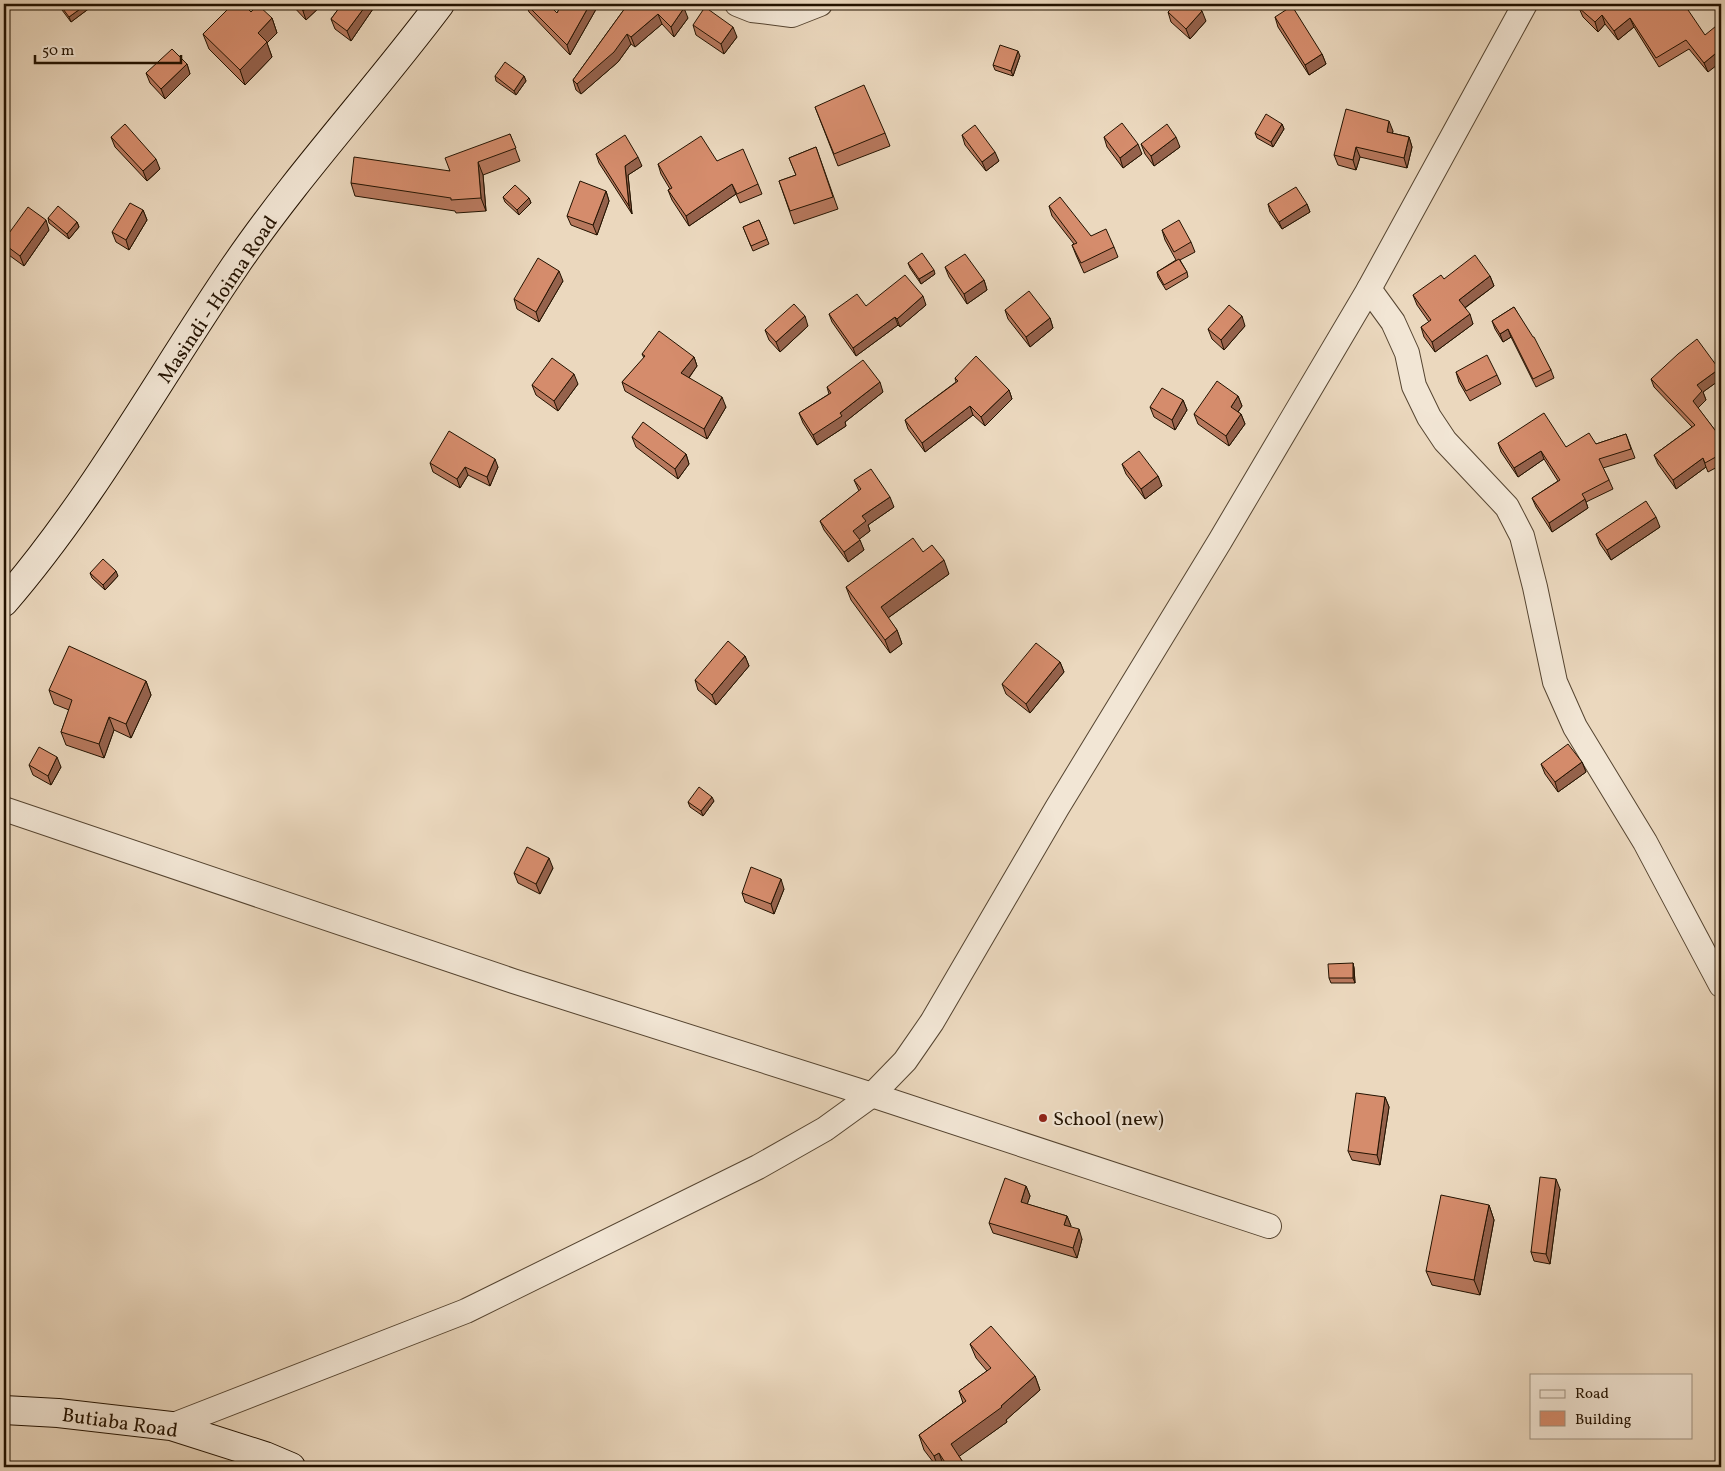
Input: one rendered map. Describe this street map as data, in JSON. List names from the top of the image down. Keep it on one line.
{"streets":{"main road":["Masindi - Hoima Road","Butiaba Road"]},"places":["School (new)"],"legend":["Road","Building"],"scale_bar":"50 m"}
